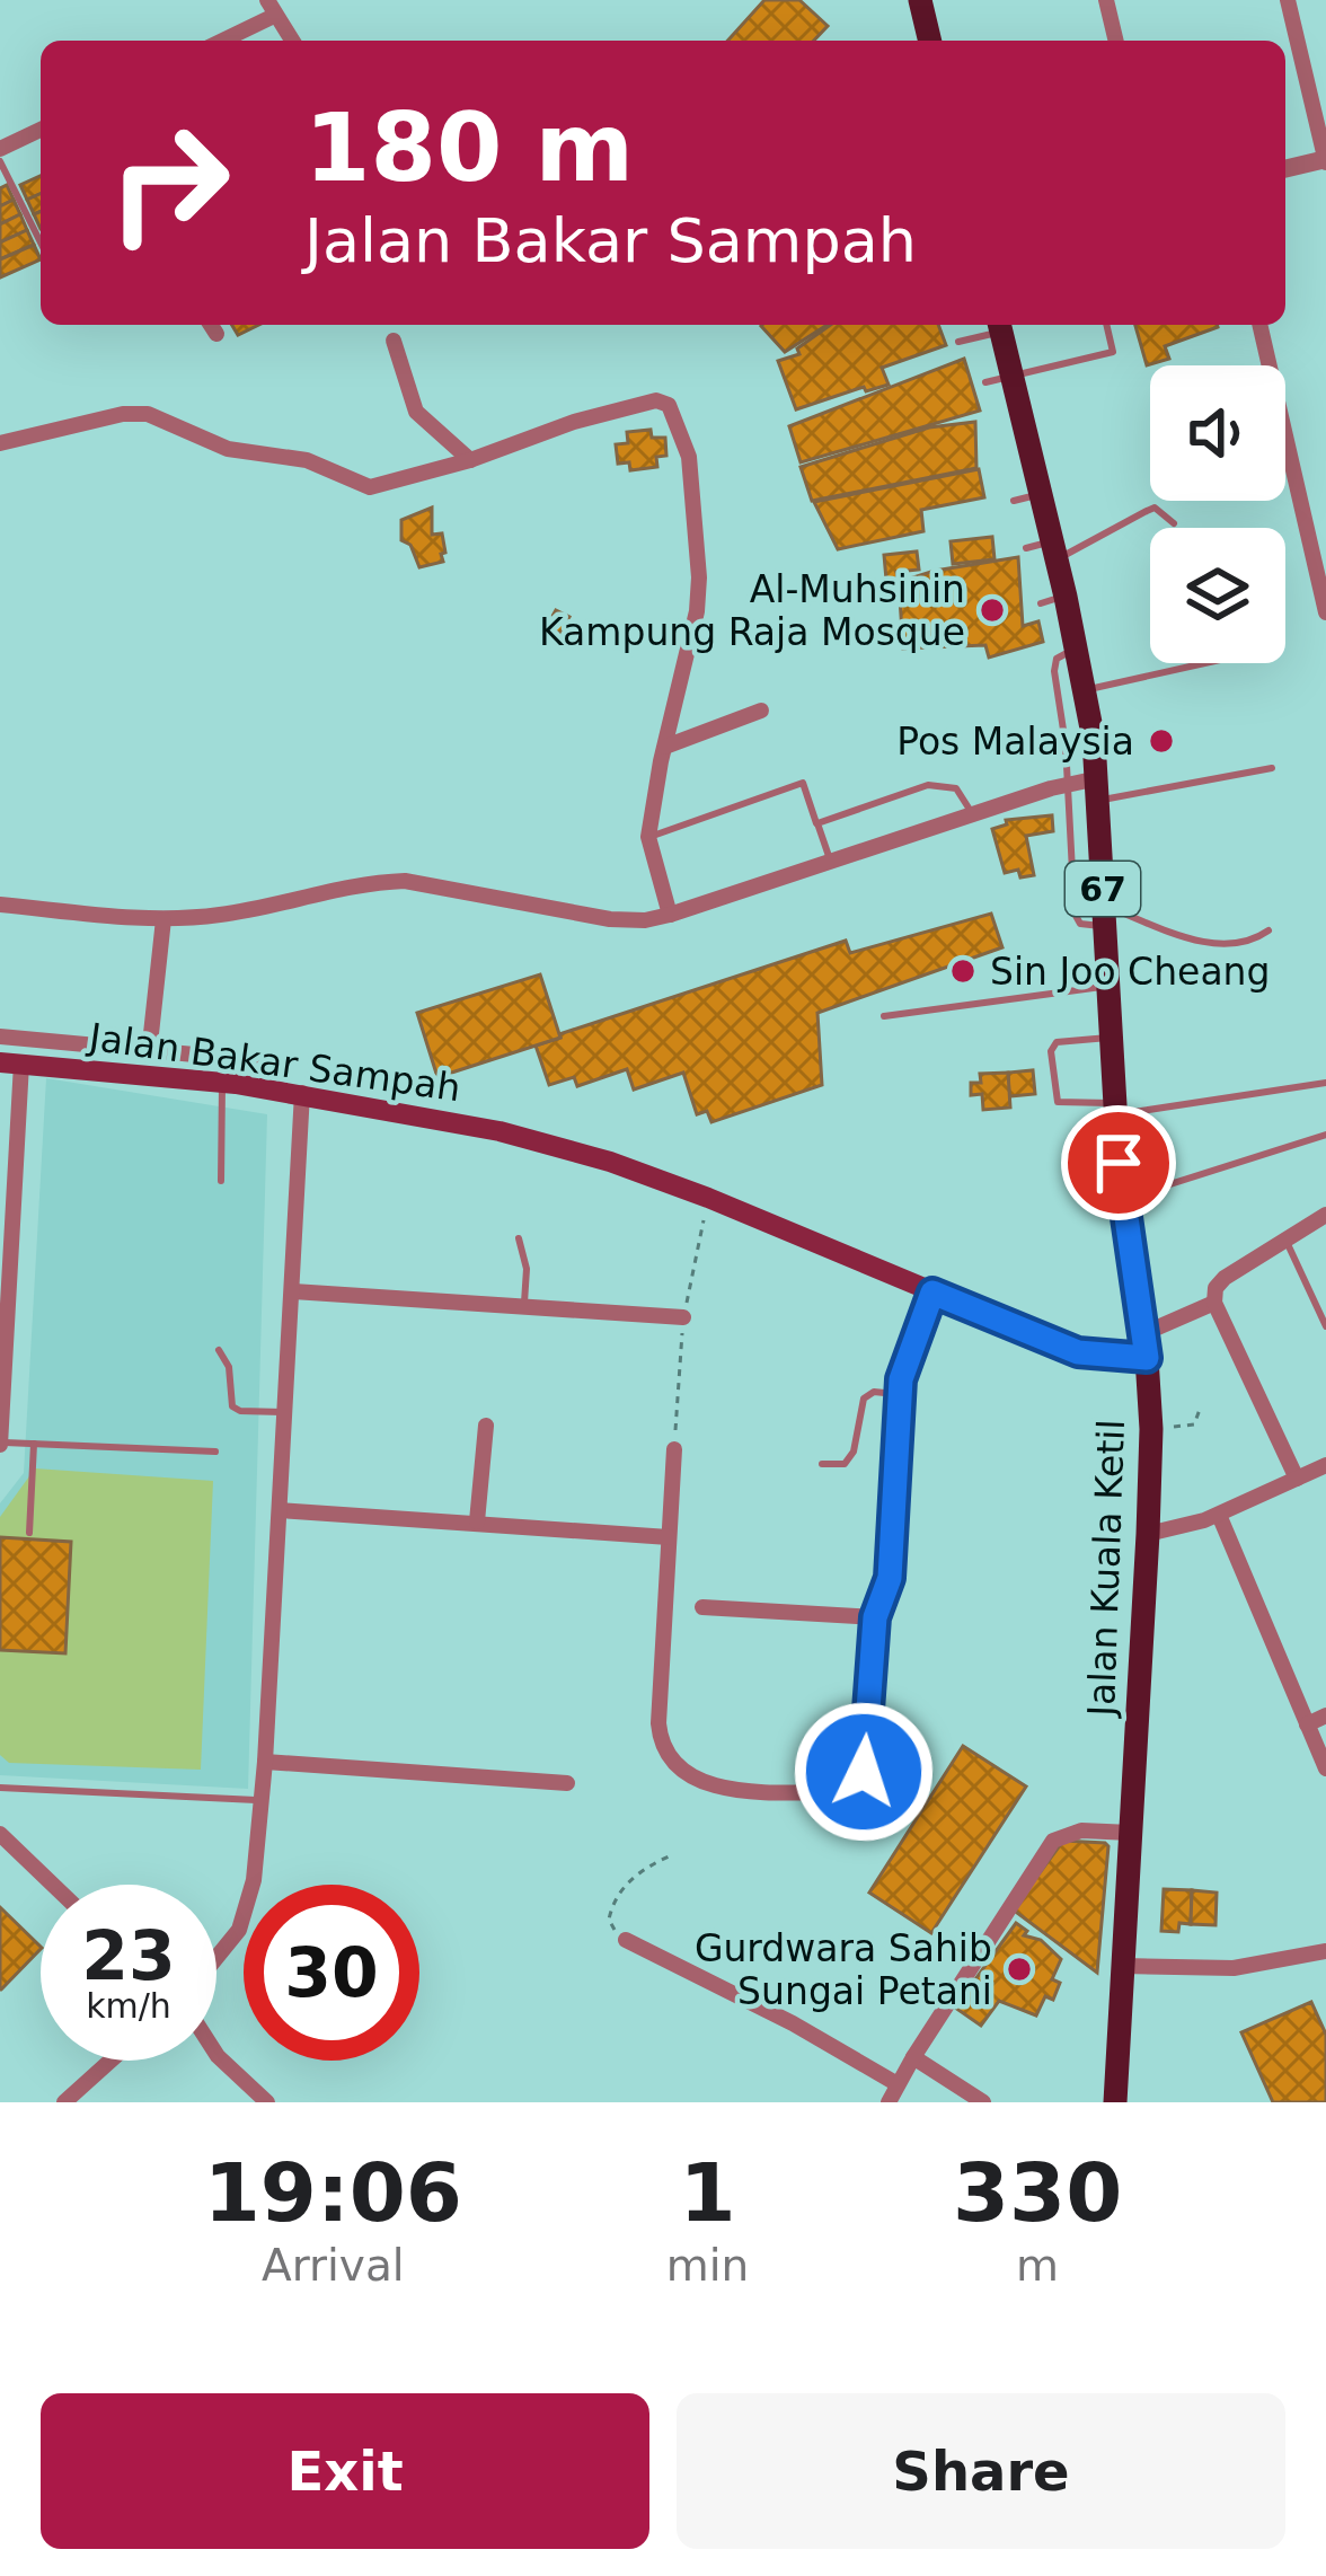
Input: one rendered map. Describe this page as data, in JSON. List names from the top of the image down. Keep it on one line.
{"streets":{"main road":["67","Jalan Bakar Sampah","Jalan Kuala Ketil"]},"crossings":[["Jalan Bakar Sampah","Jalan Kuala Ketil"]],"places":["Al-Muhsinin Kampung Raja Mosque","Pos Malaysia","Sin Joo Cheang","Gurdwara Sahib Sungai Petani"],"page":{"turn":["180 m","Jalan Bakar Sampah"],"speed":"23 km/h","limit":"30","eta":["19:06","Arrival","1","min","330","m"],"buttons":["Exit","Share"]}}
